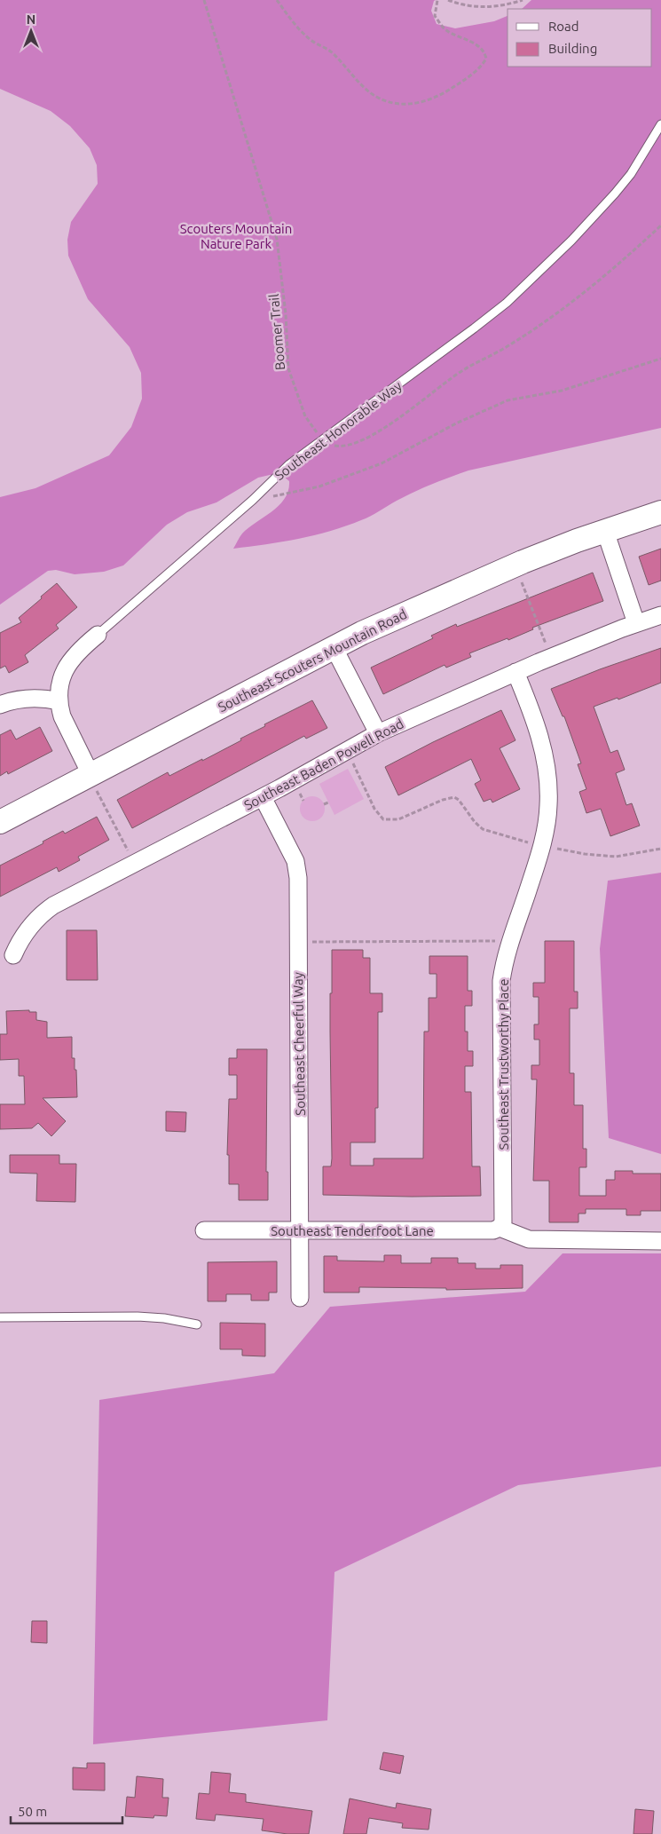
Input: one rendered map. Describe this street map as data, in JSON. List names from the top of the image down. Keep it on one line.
{"streets":{"street":["Southeast Honorable Way","Southeast Scouters Mountain Road","Southeast Baden Powell Road","Southeast Cheerful Way","Southeast Trustworthy Place","Southeast Tenderfoot Lane"],"path":["Boomer Trail"]},"crossings":[["Boomer Trail","Southeast Honorable Way"],["Southeast Honorable Way","Southeast Scouters Mountain Road"],["Southeast Baden Powell Road","Southeast Cheerful Way"],["Southeast Baden Powell Road","Southeast Trustworthy Place"],["Southeast Cheerful Way","Southeast Tenderfoot Lane"],["Southeast Trustworthy Place","Southeast Tenderfoot Lane"]],"parks":["Scouters Mountain Nature Park"],"legend":["Road","Building"],"scale_bar":"50 m","north":"top"}
